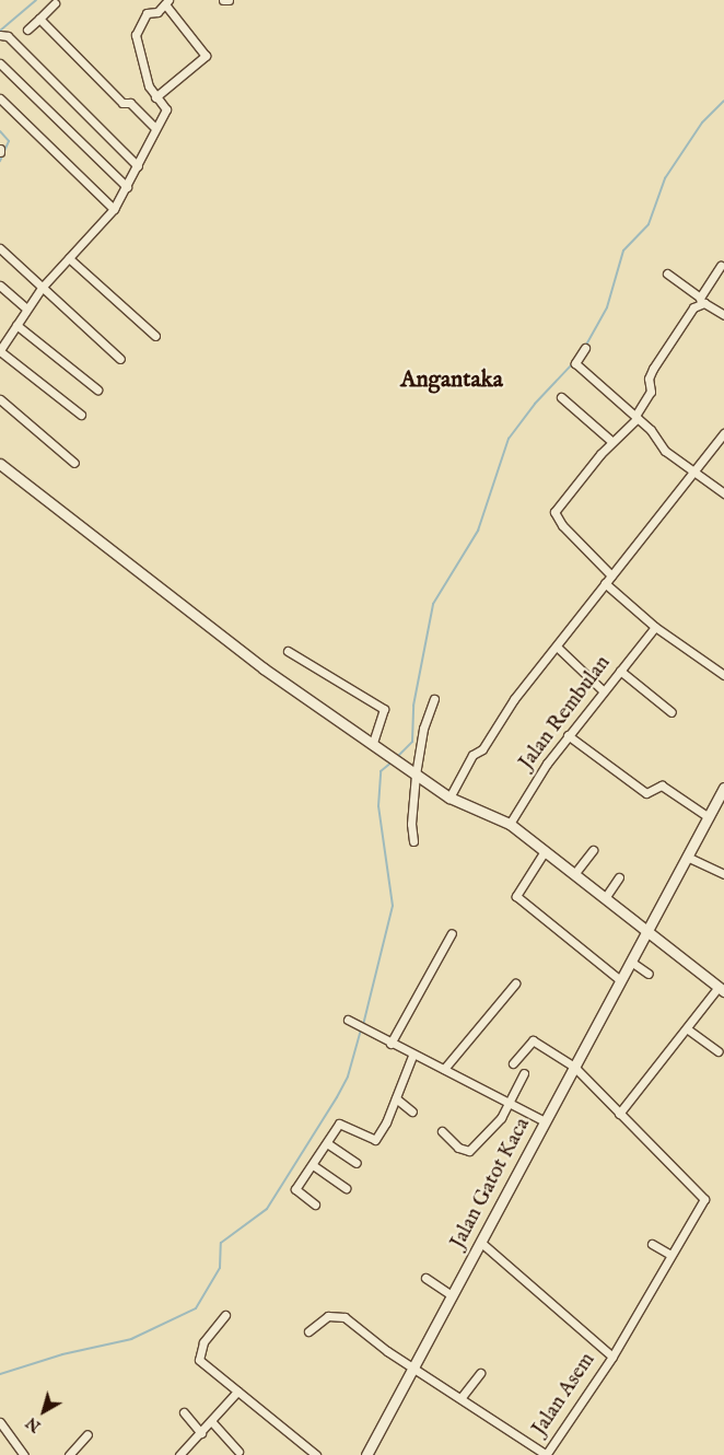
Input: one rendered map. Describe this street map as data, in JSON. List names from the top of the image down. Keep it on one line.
{"streets":{"main road":["Jalan Gatot Kaca"],"street":["Jalan Rembulan","Jalan Asem"]},"districts":["Angantaka"],"north":"bottom left"}
